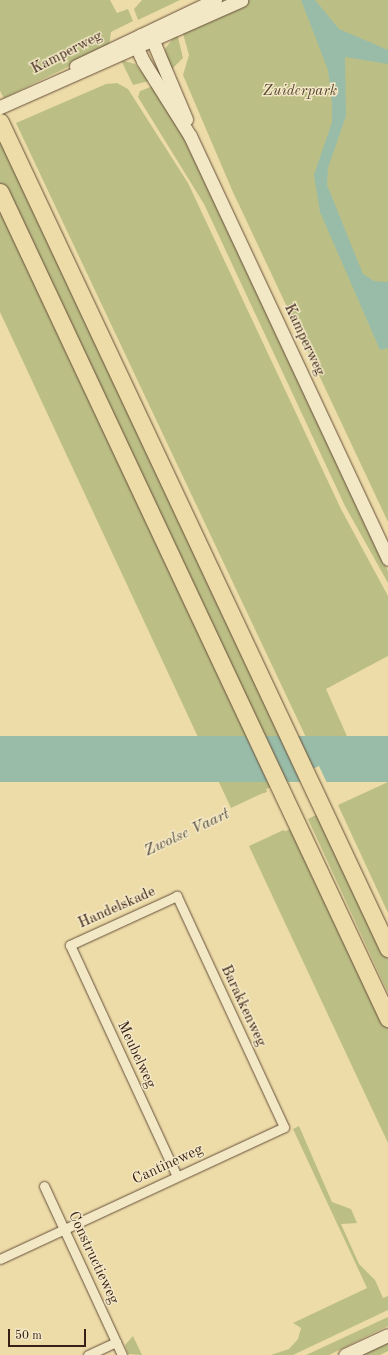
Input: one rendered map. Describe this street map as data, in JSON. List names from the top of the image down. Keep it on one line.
{"streets":{"main road":["Kamperweg"],"street":["Handelskade","Barakkenweg","Meubelweg","Cantineweg","Constructieweg"]},"crossings":[["Handelskade","Barakkenweg"],["Handelskade","Meubelweg"],["Barakkenweg","Cantineweg"],["Meubelweg","Cantineweg"],["Cantineweg","Constructieweg"]],"water":["Zwolse Vaart"],"parks":["Zuiderpark"],"scale_bar":"50 m"}
